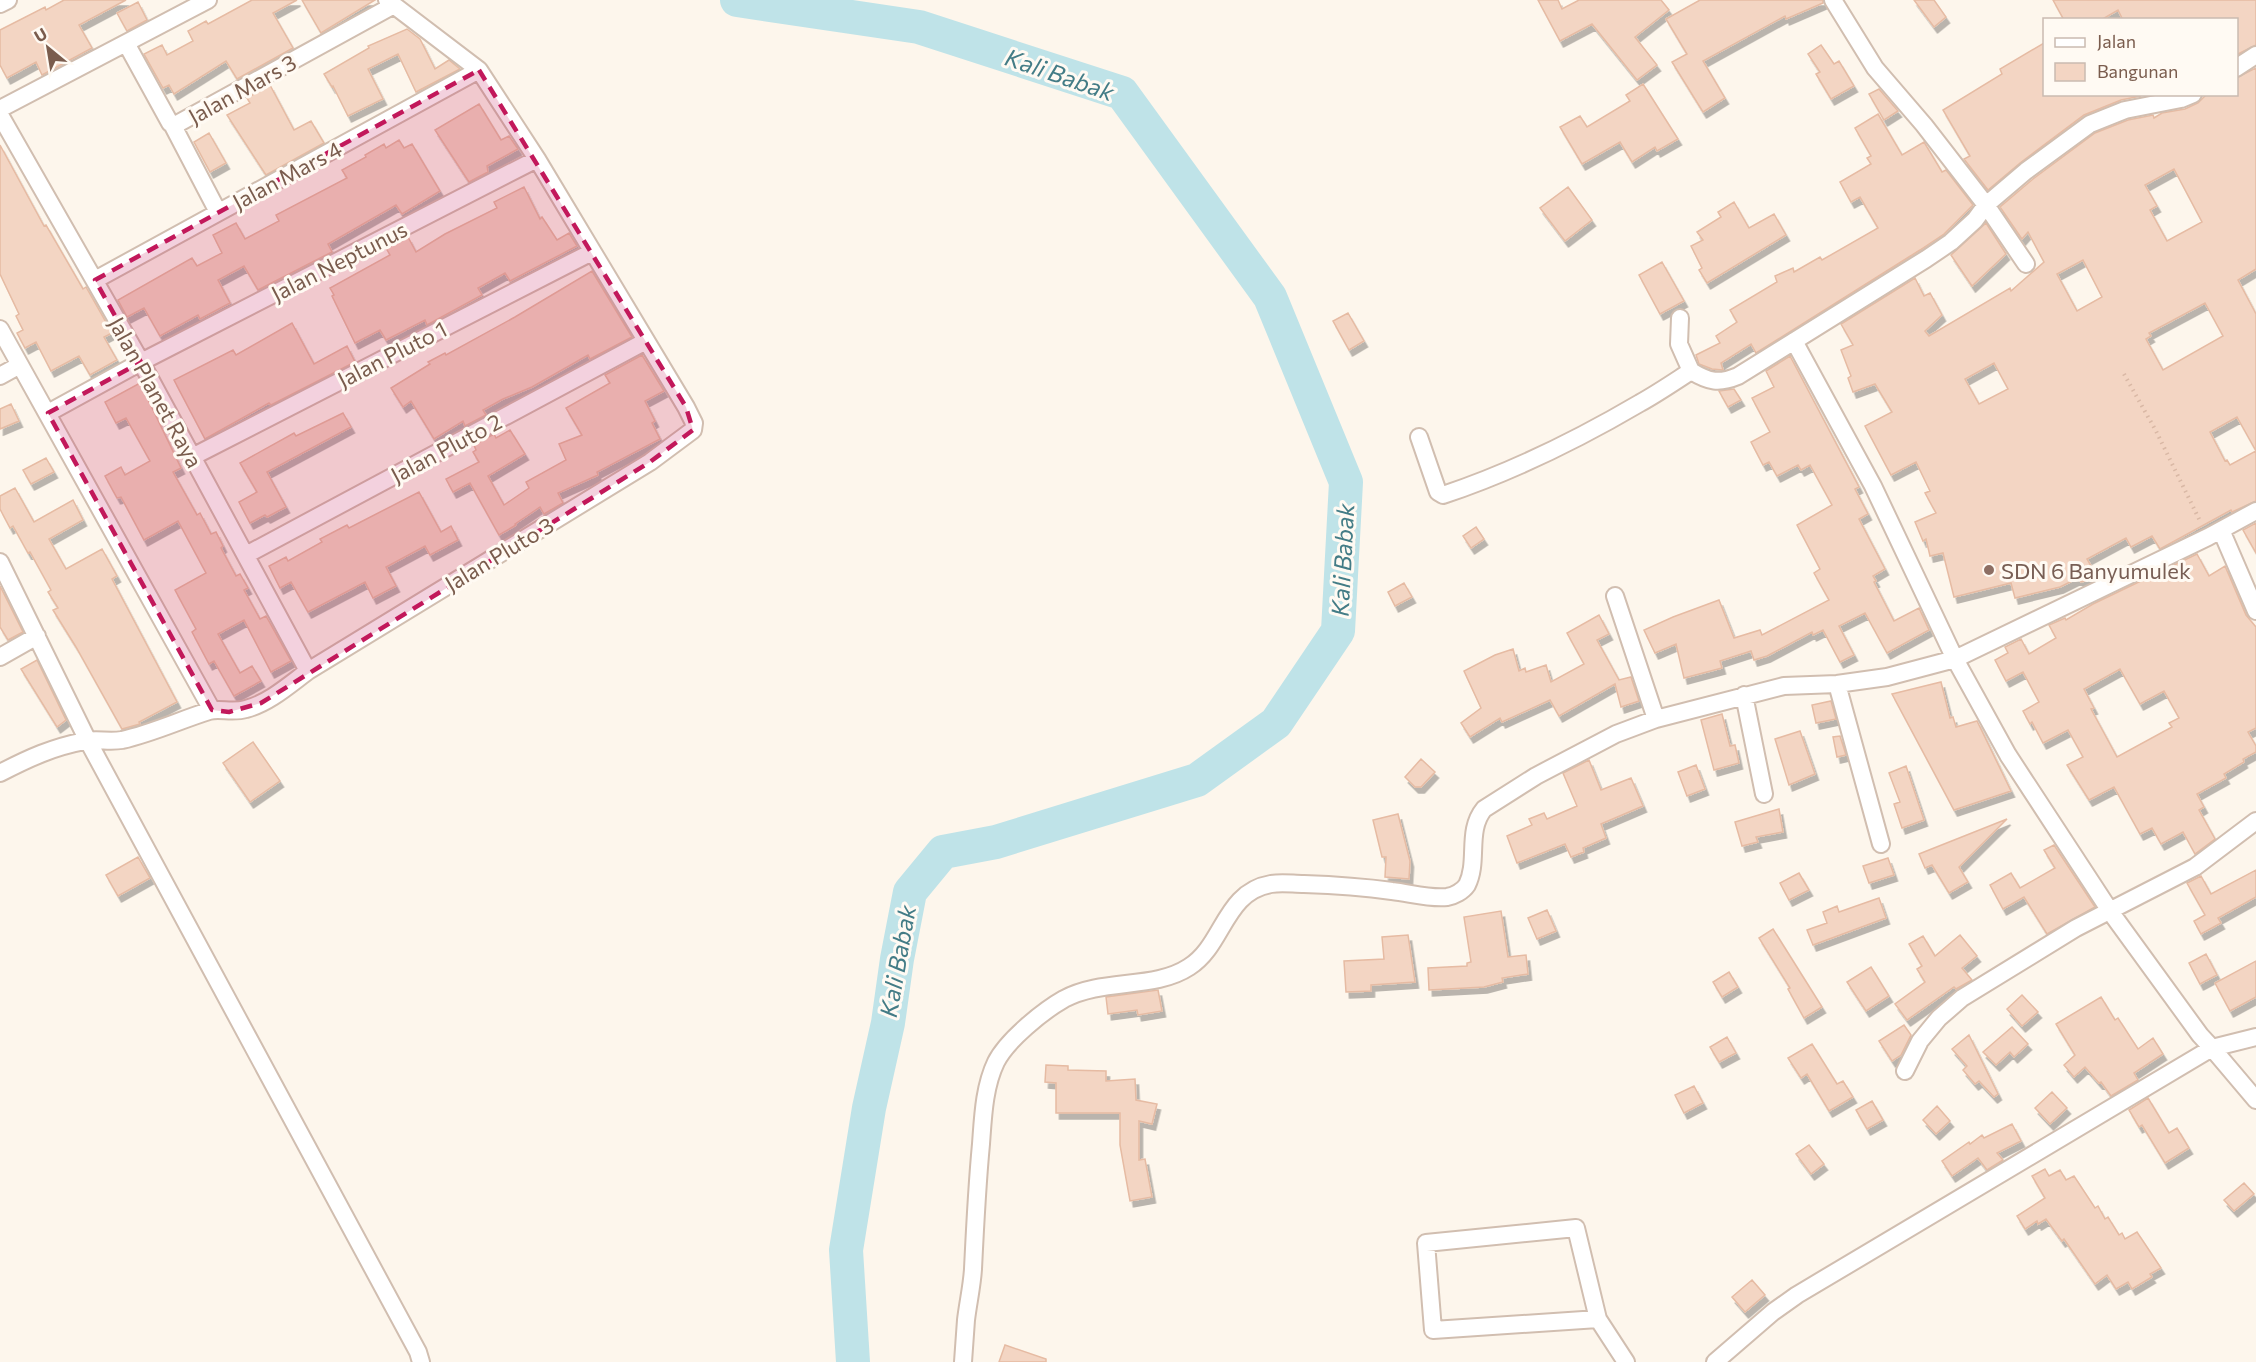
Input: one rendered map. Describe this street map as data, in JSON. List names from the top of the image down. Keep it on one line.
{"streets":{"street":["Jalan Mars 3","Jalan Mars 4","Jalan Neptunus","Jalan Pluto 1","Jalan Planet Raya","Jalan Pluto 2","Jalan Pluto 3"]},"crossings":[["Jalan Mars 4","Jalan Planet Raya"],["Jalan Neptunus","Jalan Planet Raya"],["Jalan Pluto 1","Jalan Planet Raya"],["Jalan Planet Raya","Jalan Pluto 2"],["Jalan Planet Raya","Jalan Pluto 3"],["Jalan Pluto 2","Jalan Pluto 3"]],"water":["Kali Babak"],"places":["SDN 6 Banyumulek"],"legend":["Jalan","Bangunan"],"north":"top left"}
